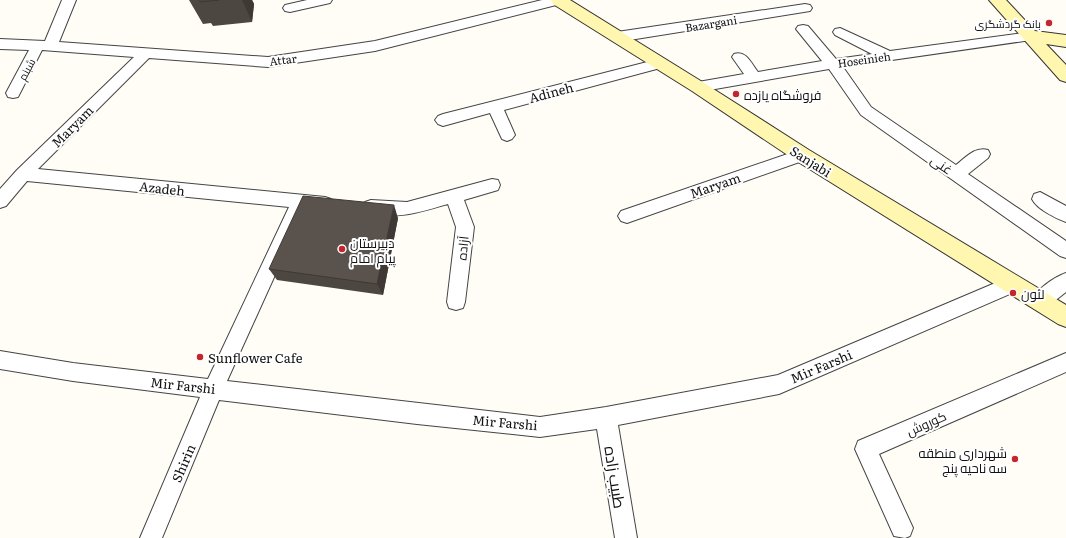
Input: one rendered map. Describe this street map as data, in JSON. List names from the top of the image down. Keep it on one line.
{"streets":{"street":["Bazargani","Attar","Hoseinieh","شبنم","Adineh","Maryam","Sanjabi","غنی","Azadeh","آزاده","Mir Farshi","کوروش","Shirin","طبیب زاده"]},"crossings":[["Bazargani","Sanjabi"],["Attar","شبنم"],["Attar","Maryam"],["Attar","Sanjabi"],["Hoseinieh","Sanjabi"],["Hoseinieh","غنی"],["Adineh","Sanjabi"],["Maryam","Sanjabi"],["Maryam","Azadeh"],["Sanjabi","Mir Farshi"],["Azadeh","آزاده"],["Mir Farshi","Shirin"],["Mir Farshi","طبیب زاده"]],"places":["بانک گردشگری","فروشگاه یازده","دبیرستان پیام امام","لئون","Sunflower Cafe","شهرداری منطقه سه ناحیه پنج"]}
